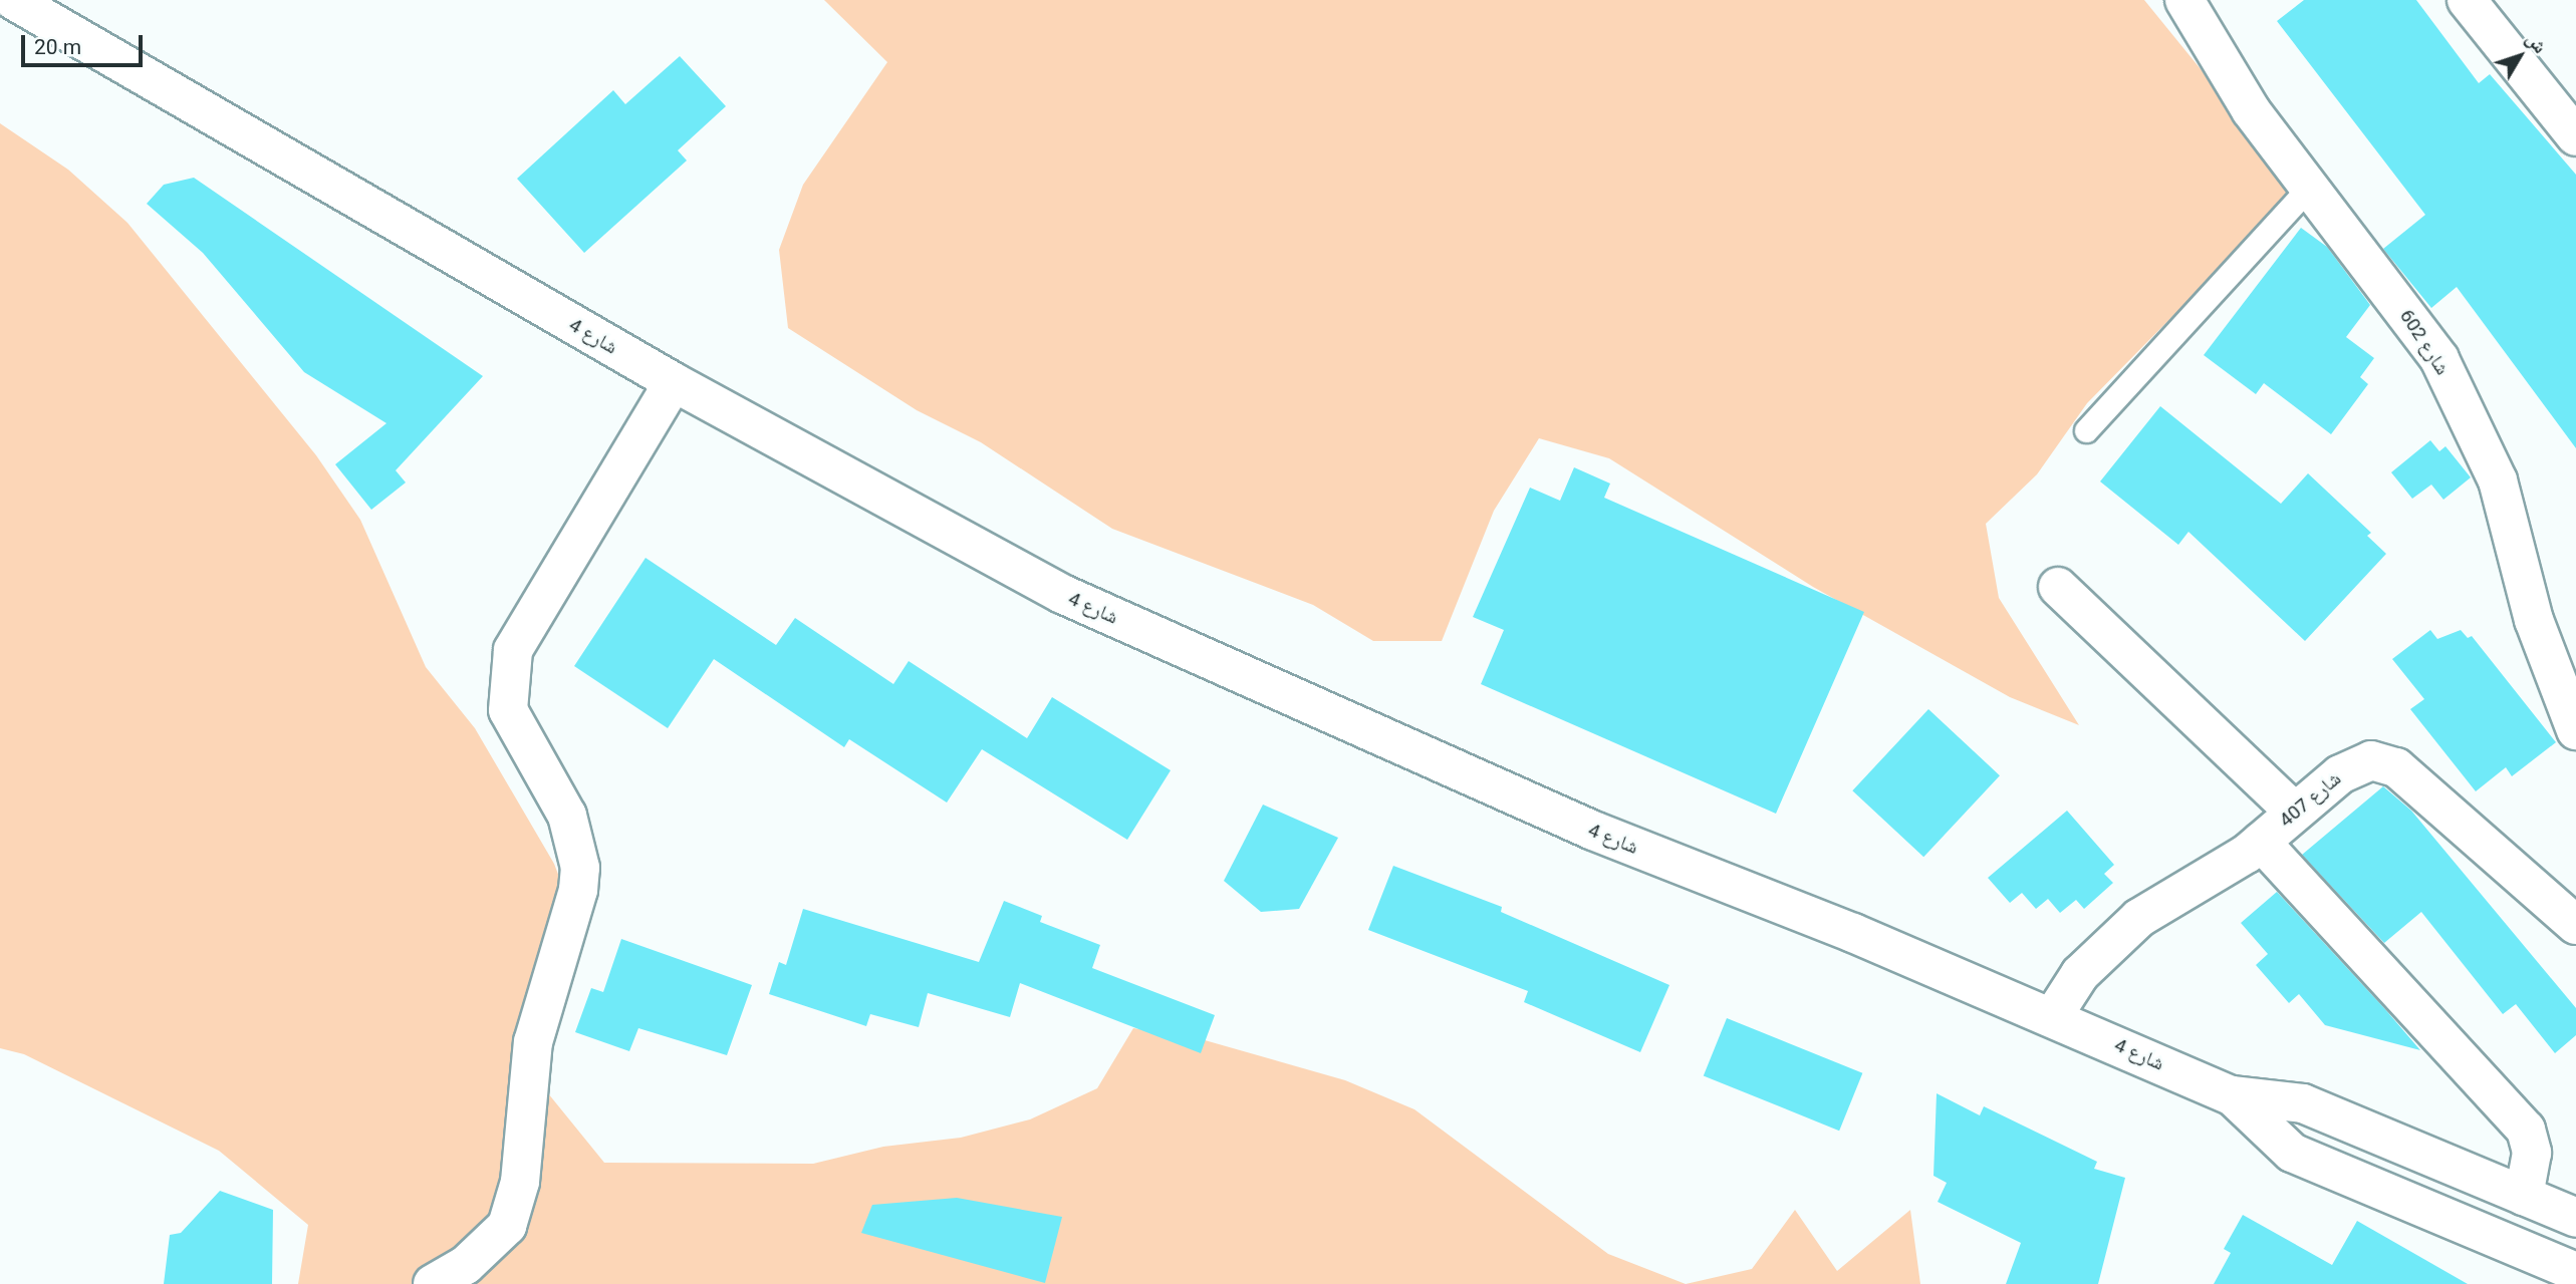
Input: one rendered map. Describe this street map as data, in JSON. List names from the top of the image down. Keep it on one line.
{"streets":{"street":["شارع 4","شارع 602","شارع 407"]},"crossings":[["شارع 4","شارع 407"]],"scale_bar":"20 m","north":"top right"}
